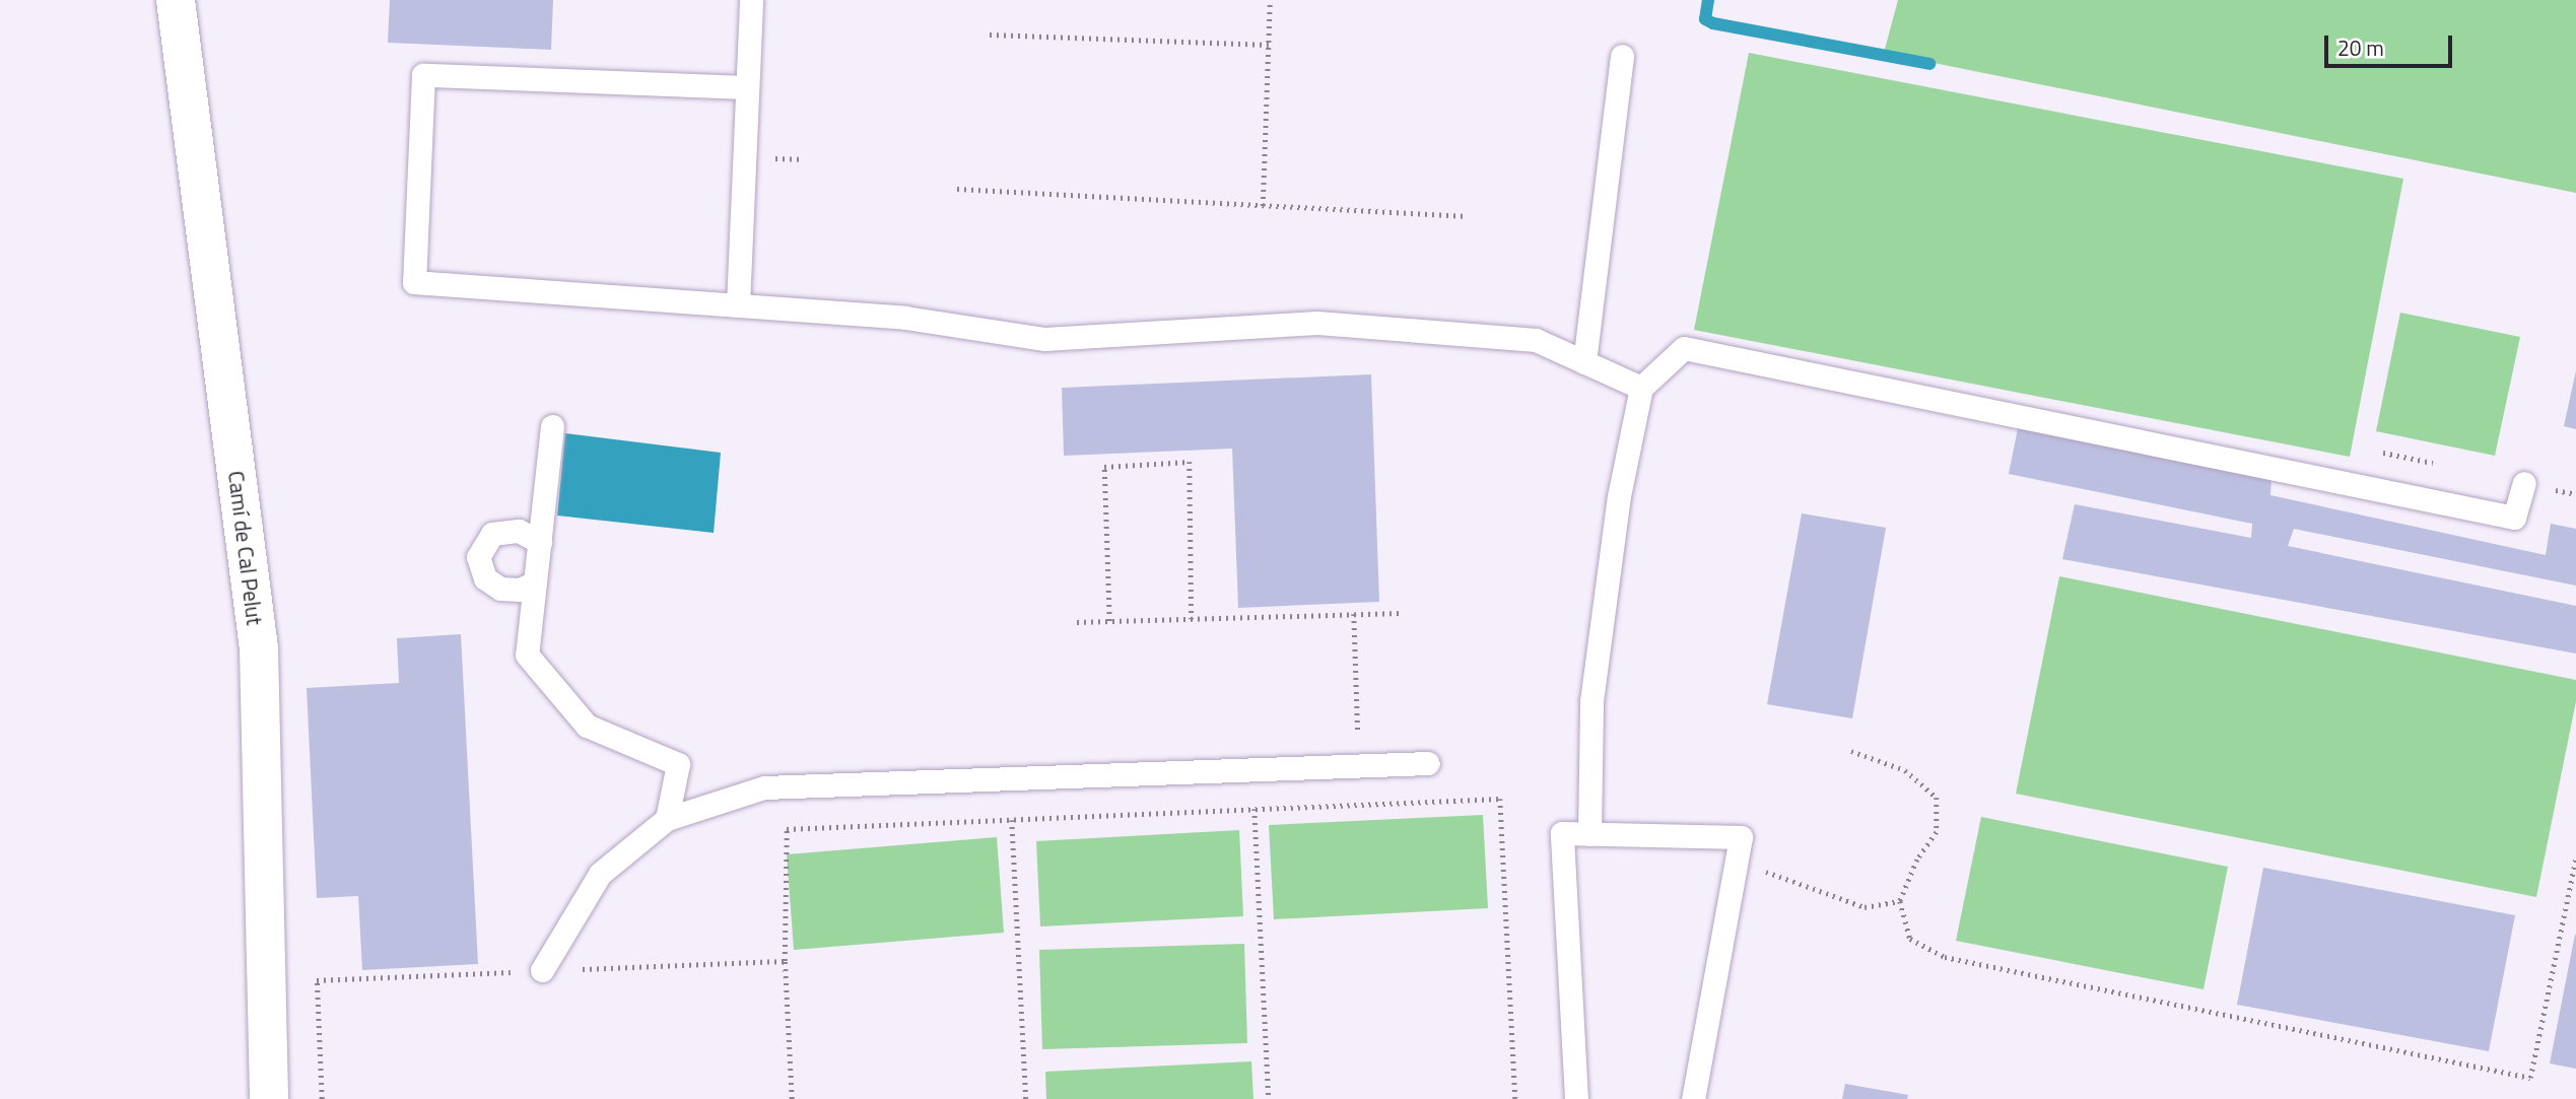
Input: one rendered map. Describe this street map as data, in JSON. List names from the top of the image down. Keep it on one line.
{"streets":{"street":["Camí de Cal Pelut"]},"scale_bar":"20 m"}
